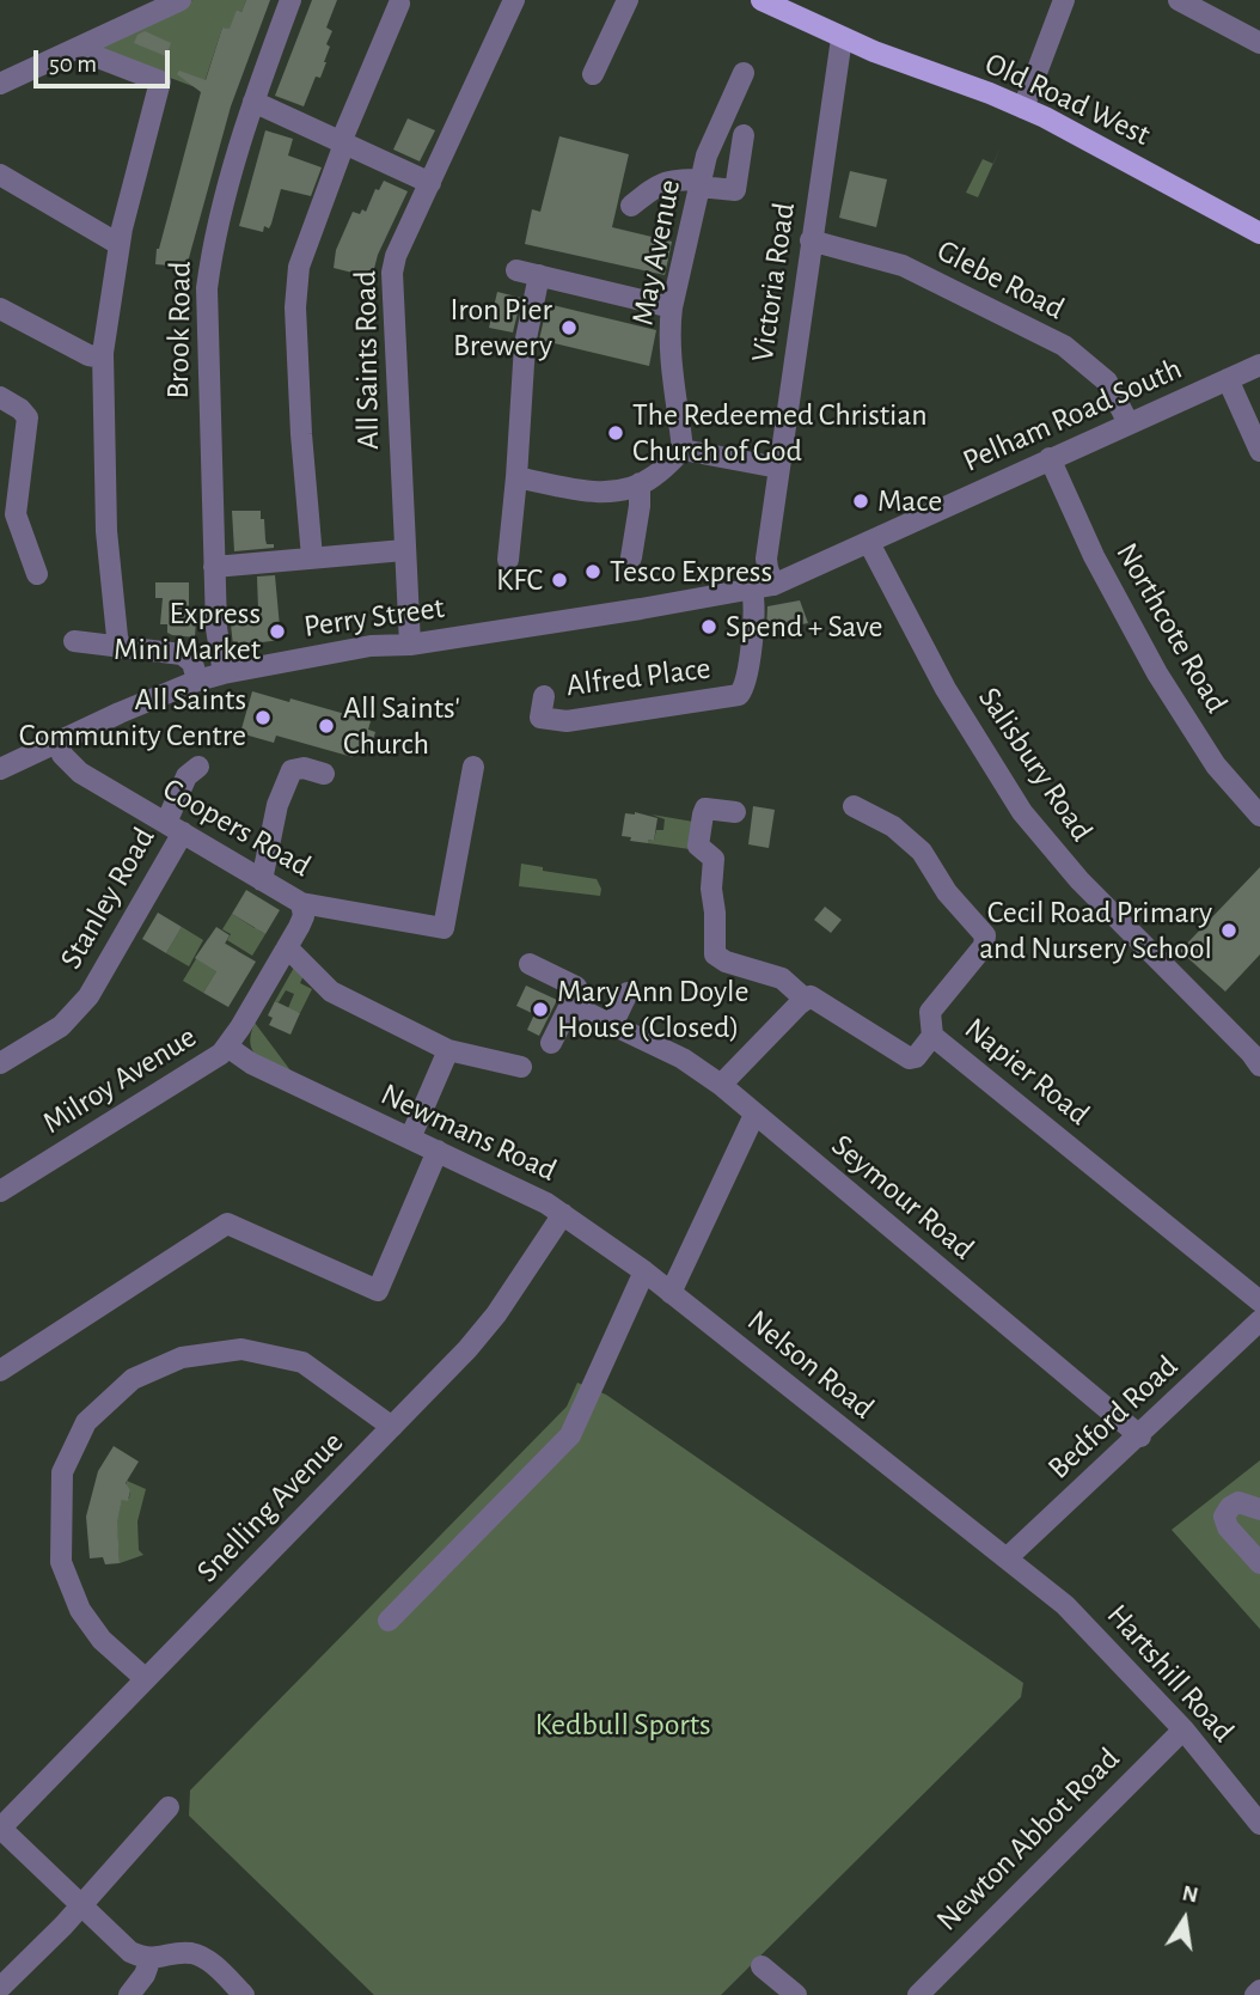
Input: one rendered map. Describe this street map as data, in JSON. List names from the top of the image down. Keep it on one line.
{"streets":{"main road":["Old Road West"],"street":["May Avenue","Glebe Road","Victoria Road","Brook Road","All Saints Road","Pelham Road South","Perry Street","Northcote Road","Alfred Place","Salisbury Road","Coopers Road","Stanley Road","Napier Road","Milroy Avenue","Newmans Road","Seymour Road","Nelson Road","Bedford Road","Snelling Avenue","Hartshill Road","Newton Abbot Road"]},"crossings":[["Old Road West","Victoria Road"],["Glebe Road","Victoria Road"],["Glebe Road","Pelham Road South"],["Victoria Road","Pelham Road South"],["Victoria Road","Perry Street"],["Brook Road","Perry Street"],["All Saints Road","Perry Street"],["Pelham Road South","Perry Street"],["Pelham Road South","Northcote Road"],["Pelham Road South","Salisbury Road"],["Perry Street","Alfred Place"],["Perry Street","Coopers Road"],["Coopers Road","Stanley Road"],["Milroy Avenue","Newmans Road"],["Newmans Road","Nelson Road"],["Newmans Road","Snelling Avenue"],["Seymour Road","Bedford Road"],["Nelson Road","Bedford Road"],["Nelson Road","Hartshill Road"],["Hartshill Road","Newton Abbot Road"]],"parks":["Kedbull Sports"],"places":["Iron Pier Brewery","The Redeemed Christian Church of God","Mace","Tesco Express","KFC","Spend + Save","Express Mini Market","All Saints Community Centre","All Saints' Church","Cecil Road Primary and Nursery School","Mary Ann Doyle House (Closed)"],"scale_bar":"50 m","north":"top"}
